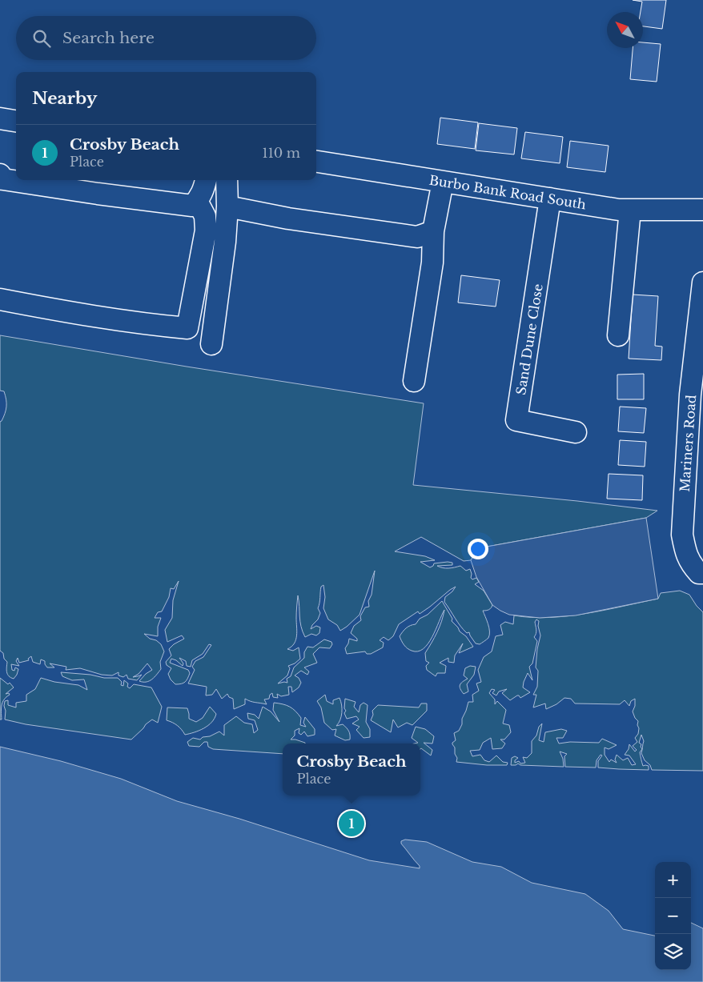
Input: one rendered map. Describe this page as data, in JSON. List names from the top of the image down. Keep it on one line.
{"streets":{"street":["Burbo Bank Road South","Sand Dune Close","Mariners Road"]},"crossings":[["Burbo Bank Road South","Sand Dune Close"]],"north":"top left","page":{"search":"Search here","heading":"Nearby","list":[{"mark":"1","name":"Crosby Beach","note":"Place","value":"110 m"}],"popup":["Crosby Beach","Place"],"pins":"1","map_buttons":["+","−"]}}
